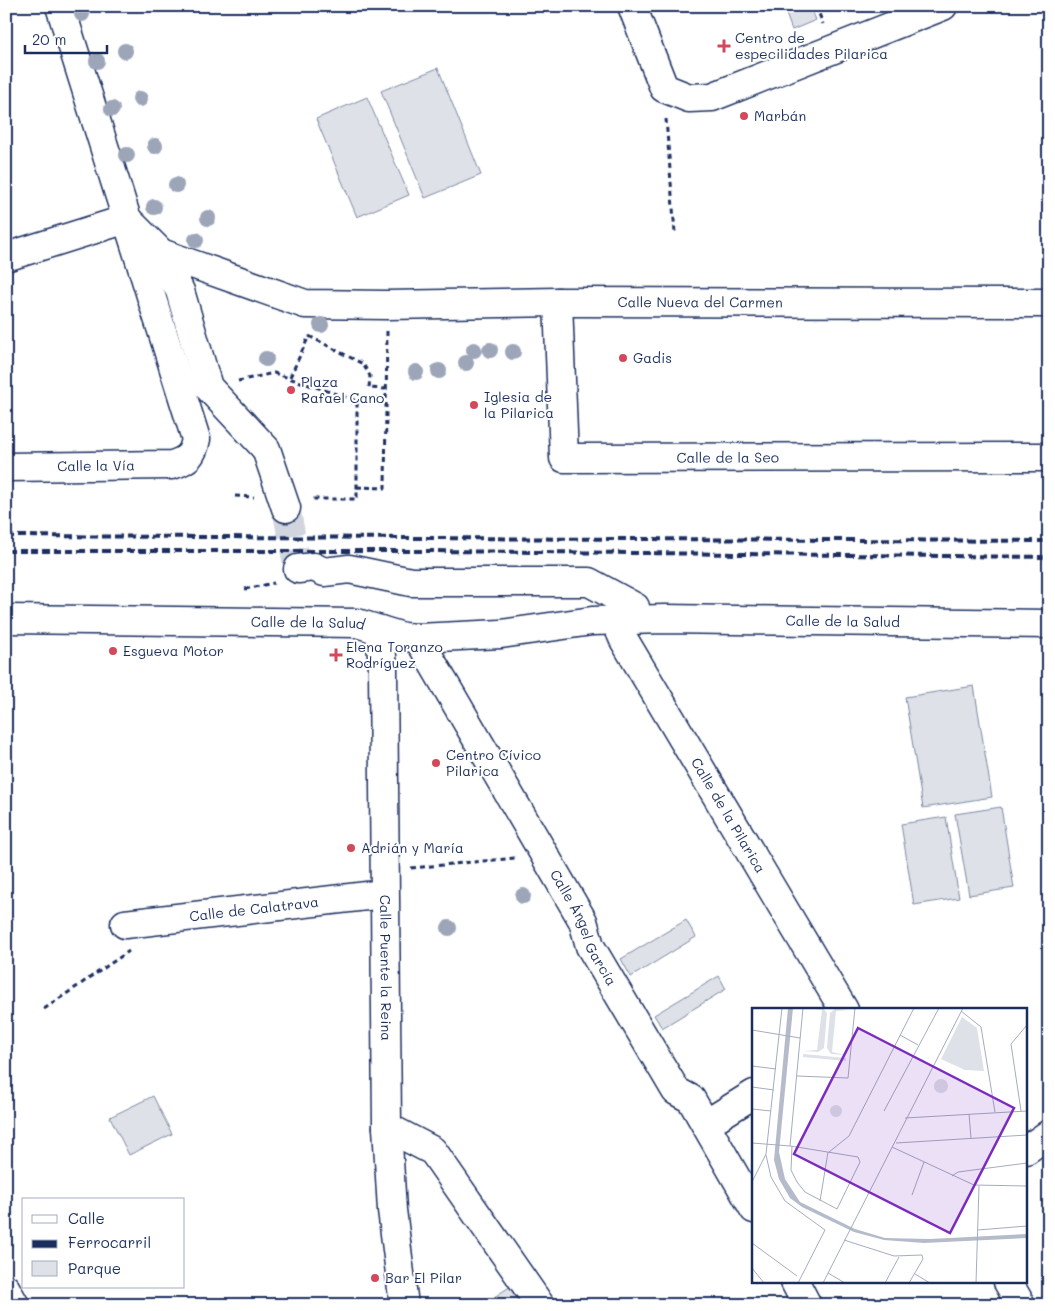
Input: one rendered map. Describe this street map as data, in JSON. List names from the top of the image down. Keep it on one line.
{"streets":{"street":["Calle Nueva del Carmen","Calle de la Seo","Calle la Vía","Calle de la Salud","Calle de la Pilarica","Calle de Calatrava","Calle Ángel García","Calle Puente la Reina"]},"crossings":[["Calle Nueva del Carmen","Calle de la Seo"],["Calle de la Salud","Calle de la Pilarica"],["Calle de la Salud","Calle Ángel García"],["Calle de la Salud","Calle Puente la Reina"],["Calle de Calatrava","Calle Puente la Reina"]],"places":{"health":["Centro de especilidades Pilarica","Elena Toranzo Rodríguez"],"other":["Marbán","Gadis","Plaza Rafael Cano","Iglesia de la Pilarica","Esgueva Motor","Centro Cívico Pilarica","Adrián y María","Bar El Pilar"]},"legend":["Calle","Ferrocarril","Parque"],"scale_bar":"20 m"}
